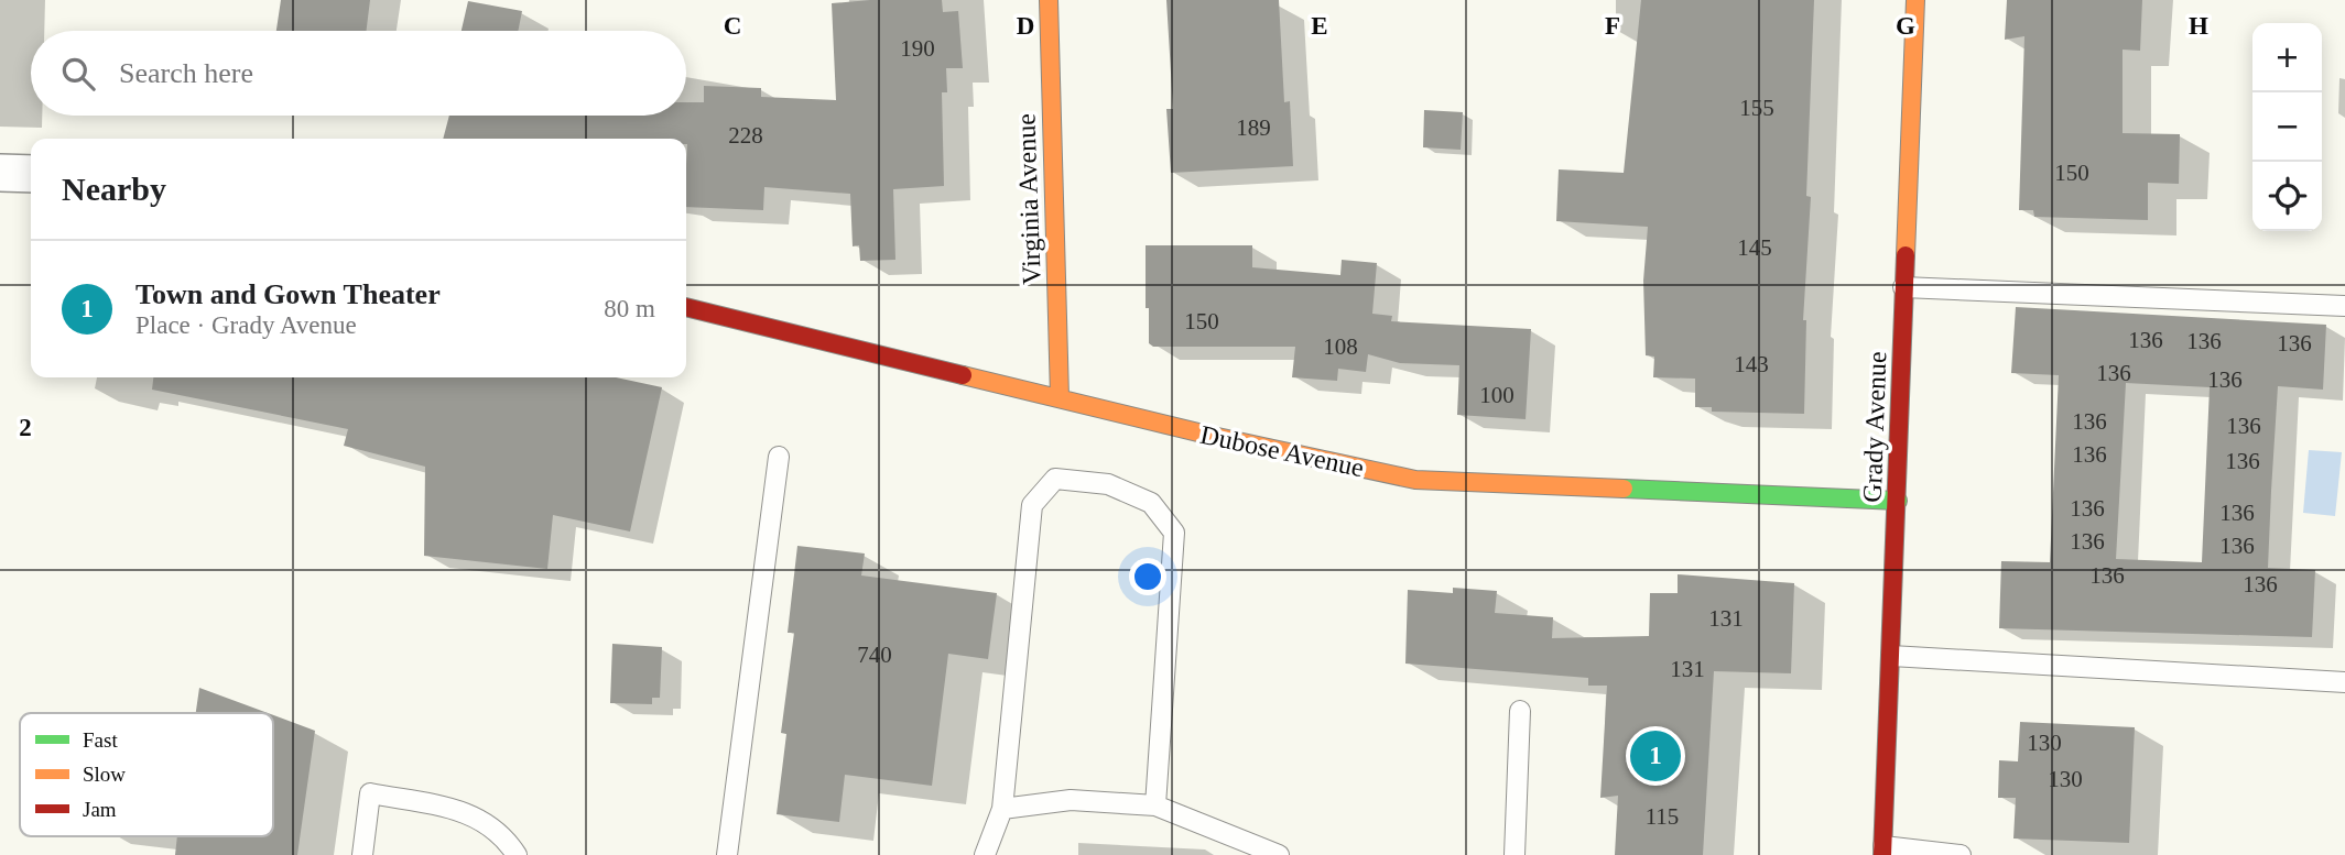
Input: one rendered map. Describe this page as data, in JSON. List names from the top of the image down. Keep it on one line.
{"streets":{"street":["Virginia Avenue","Grady Avenue","Dubose Avenue"]},"crossings":[["Virginia Avenue","Dubose Avenue"],["Grady Avenue","Dubose Avenue"]],"house_numbers":["190","155","189","228","150","145","150","136","136","136","108","143","136","136","100","136","136","136","136","136","136","136","136","136","136","131","740","131","130","130","115"],"legend":["Fast","Slow","Jam"],"page":{"map_buttons":["+","−"],"search":"Search here","heading":"Nearby","list":[{"mark":"1","name":"Town and Gown Theater","note":"Place · Grady Avenue","value":"80 m"}],"pins":"1"},"grid":{"columns":["C","D","E","F","G","H"],"rows":["2"]}}
